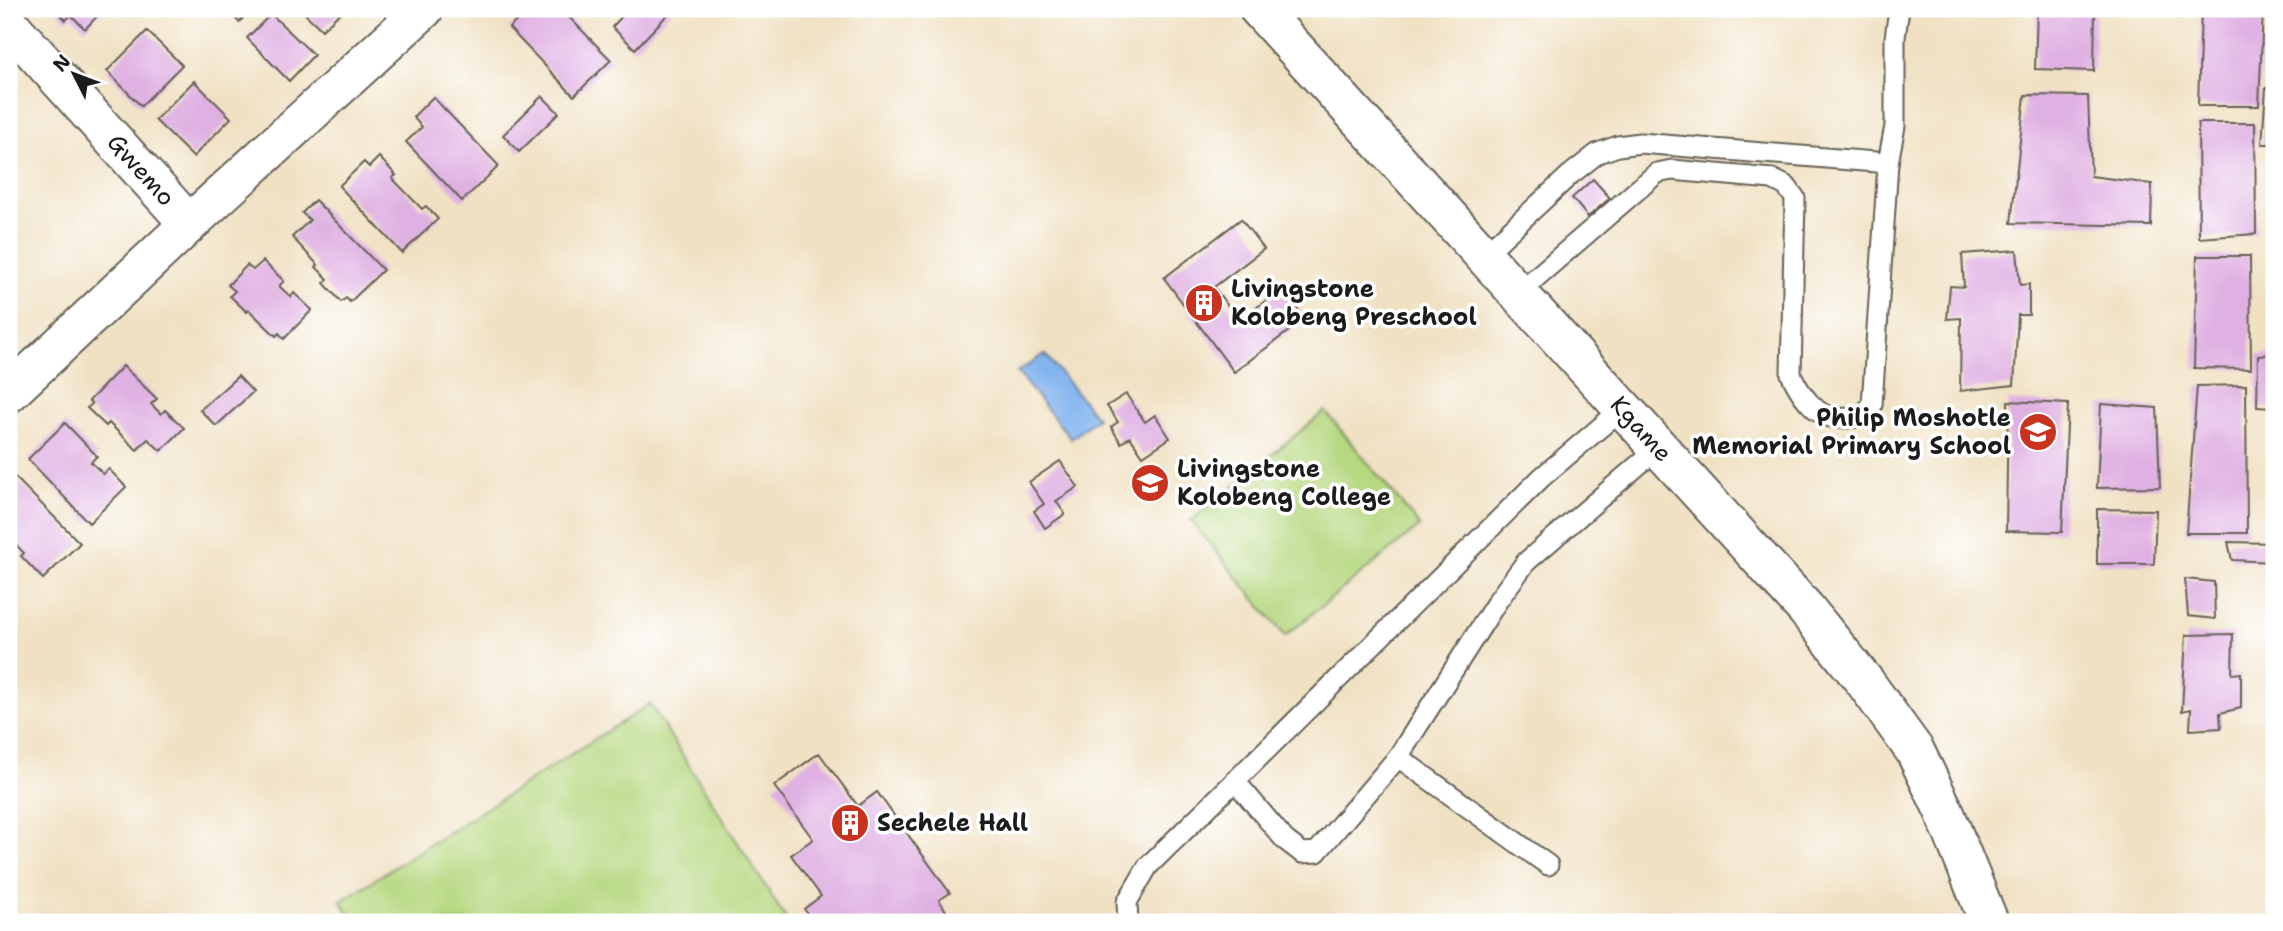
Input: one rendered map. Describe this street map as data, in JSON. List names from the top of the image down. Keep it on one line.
{"streets":{"street":["Gwemo","Kgame"]},"places":{"building":["Livingstone Kolobeng Preschool","Sechele Hall"],"school or university":["Philip Moshotle Memorial Primary School","Livingstone Kolobeng College"]},"north":"top left"}
